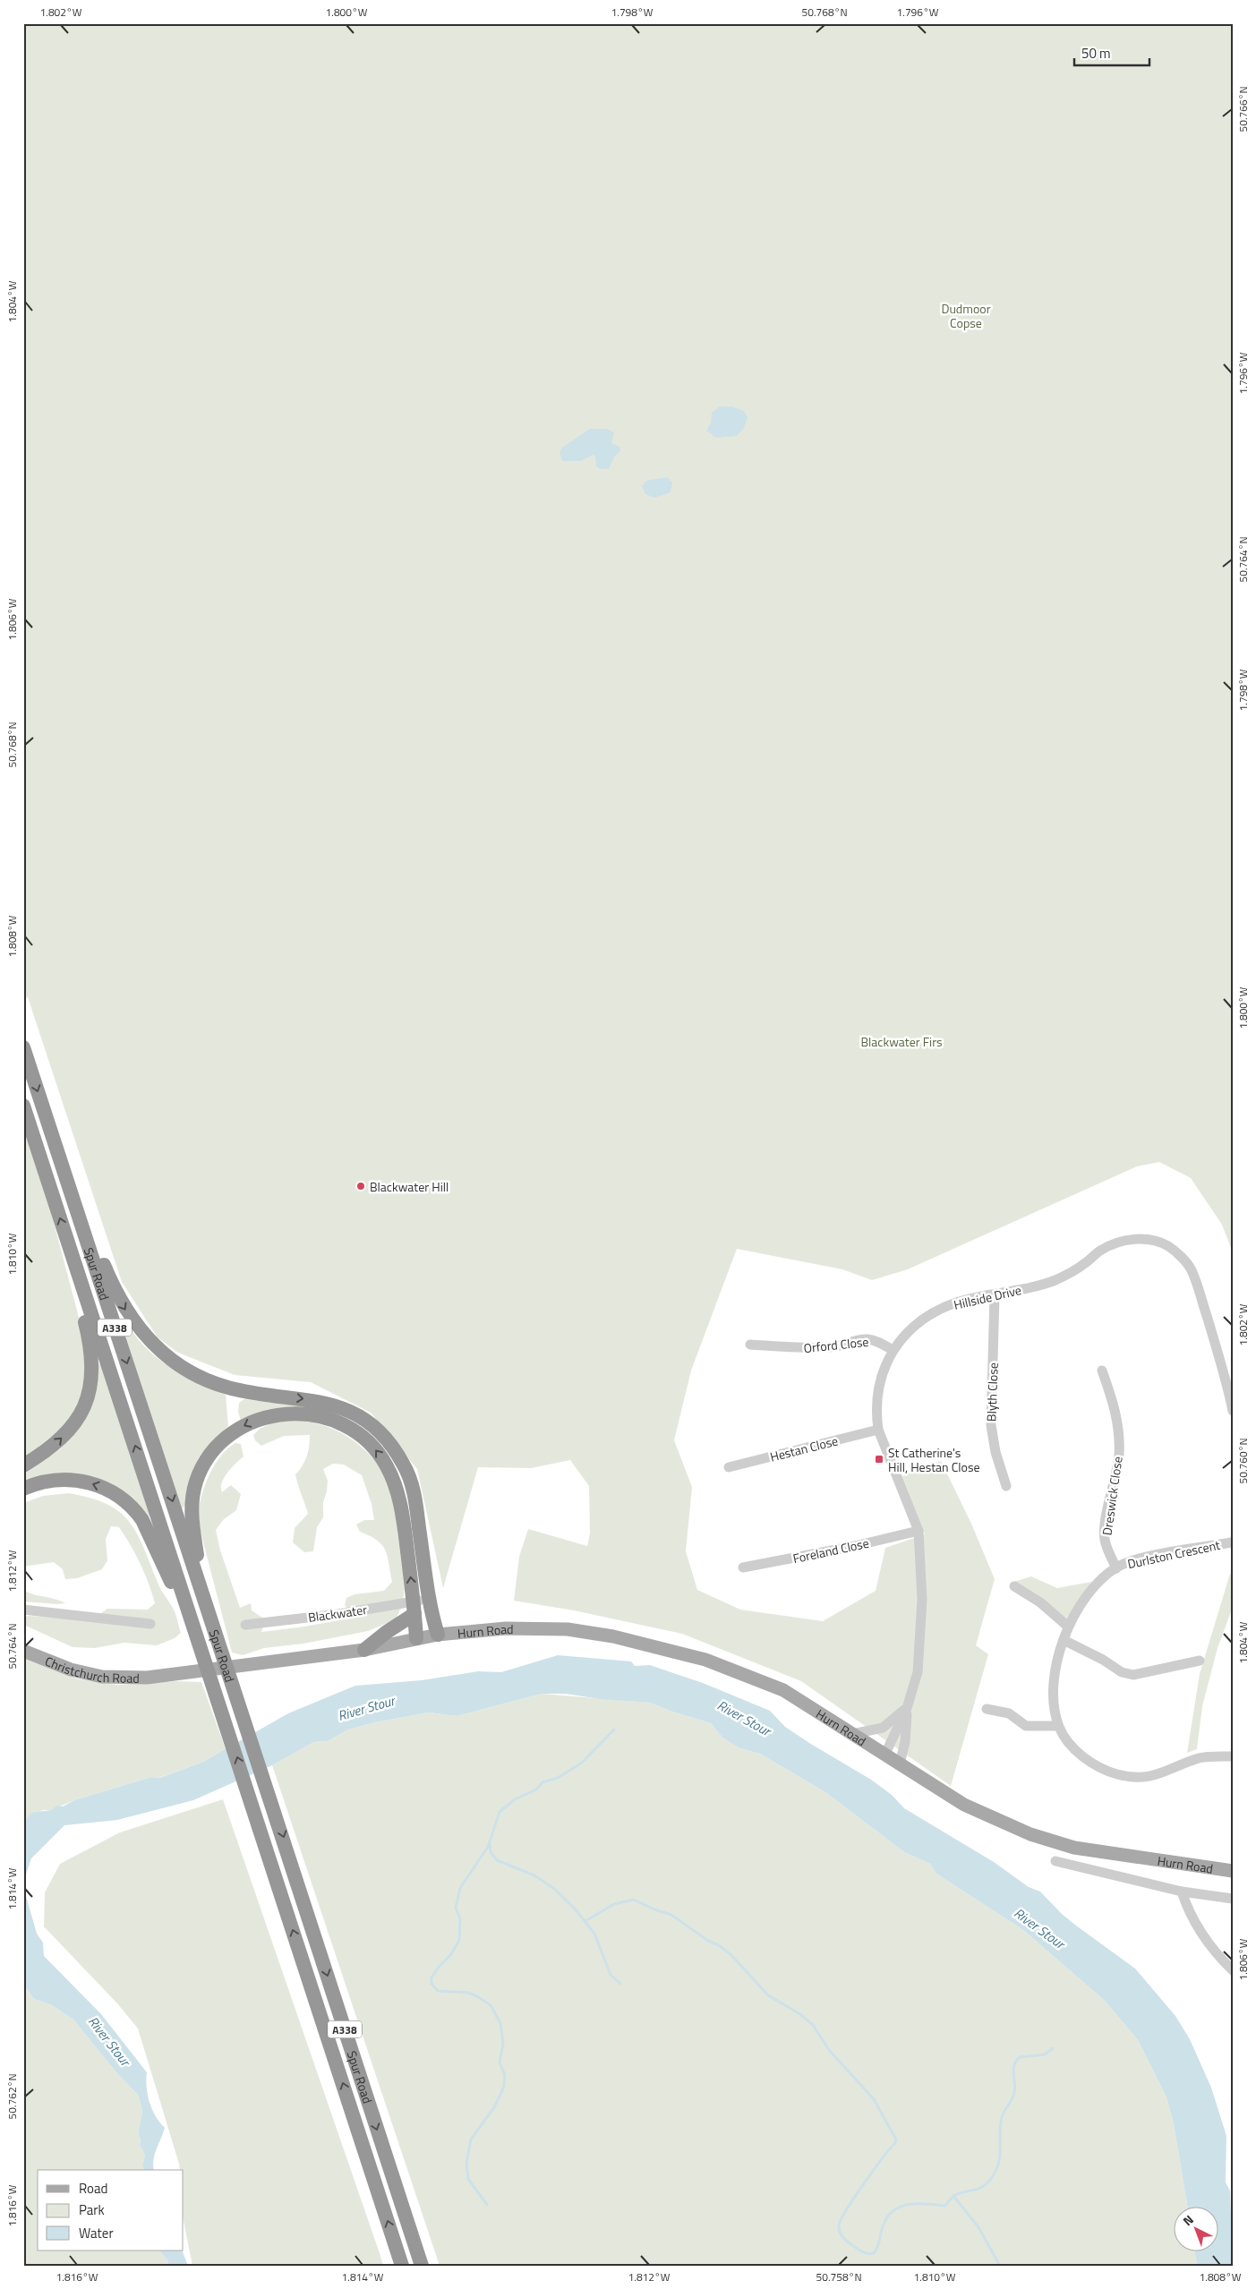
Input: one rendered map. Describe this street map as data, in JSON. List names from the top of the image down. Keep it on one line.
{"streets":{"highway":["Spur Road","A338"],"main road":["Hurn Road","Christchurch Road"],"street":["Hillside Drive","Orford Close","Blyth Close","Hestan Close","Dreswick Close","Foreland Close","Durlston Crescent","Blackwater"]},"crossings":[["Hillside Drive","Orford Close"],["Hillside Drive","Blyth Close"],["Hillside Drive","Hestan Close"],["Hillside Drive","Foreland Close"],["Hillside Drive","Hurn Road"],["Dreswick Close","Durlston Crescent"],["Hurn Road","Christchurch Road"]],"water":["River Stour"],"parks":["Dudmoor Copse","Blackwater Firs"],"places":{"other":["Blackwater Hill"],"transit":["St Catherine's Hill, Hestan Close"]},"legend":["Road","Park","Water"],"scale_bar":"50 m","north":"top left","coordinates":["1.802°W","1.800°W","1.798°W","50.768°N","1.796°W","50.766°N","1.804°W","50.764°N","1.806°W","1.808°W","1.810°W","50.760°N","1.812°W","1.814°W","50.762°N","1.816°W","50.758°N"]}
